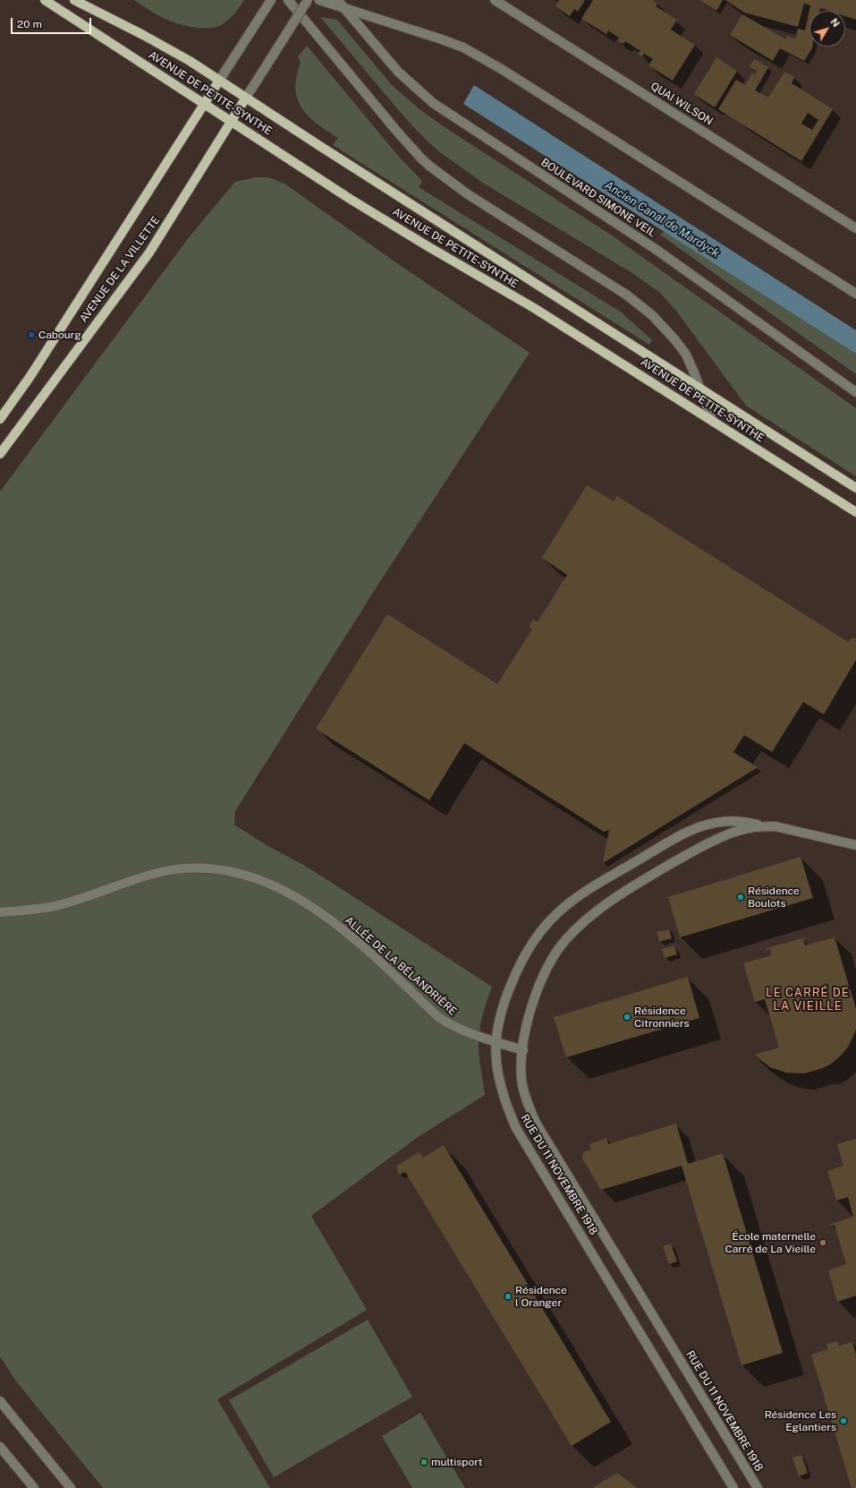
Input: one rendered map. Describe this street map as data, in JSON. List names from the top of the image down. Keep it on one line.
{"streets":{"main road":["AVENUE DE PETITE-SYNTHE","AVENUE DE LA VILLETTE"],"street":["QUAI WILSON","BOULEVARD SIMONE VEIL","ALLÉE DE LA BÉLANDRIÈRE","RUE DU 11 NOVEMBRE 1918"]},"crossings":[["AVENUE DE PETITE-SYNTHE","AVENUE DE LA VILLETTE"],["ALLÉE DE LA BÉLANDRIÈRE","RUE DU 11 NOVEMBRE 1918"]],"districts":["LE CARRÉ DE LA VIEILLE"],"water":["Ancien Canal de Mardyck"],"places":["Cabourg","Résidence Boulots","Résidence Citronniers","École maternelle Carré de La Vieille","Résidence l Oranger","Résidence Les Eglantiers","multisport"],"scale_bar":"20 m","north":"top right"}
